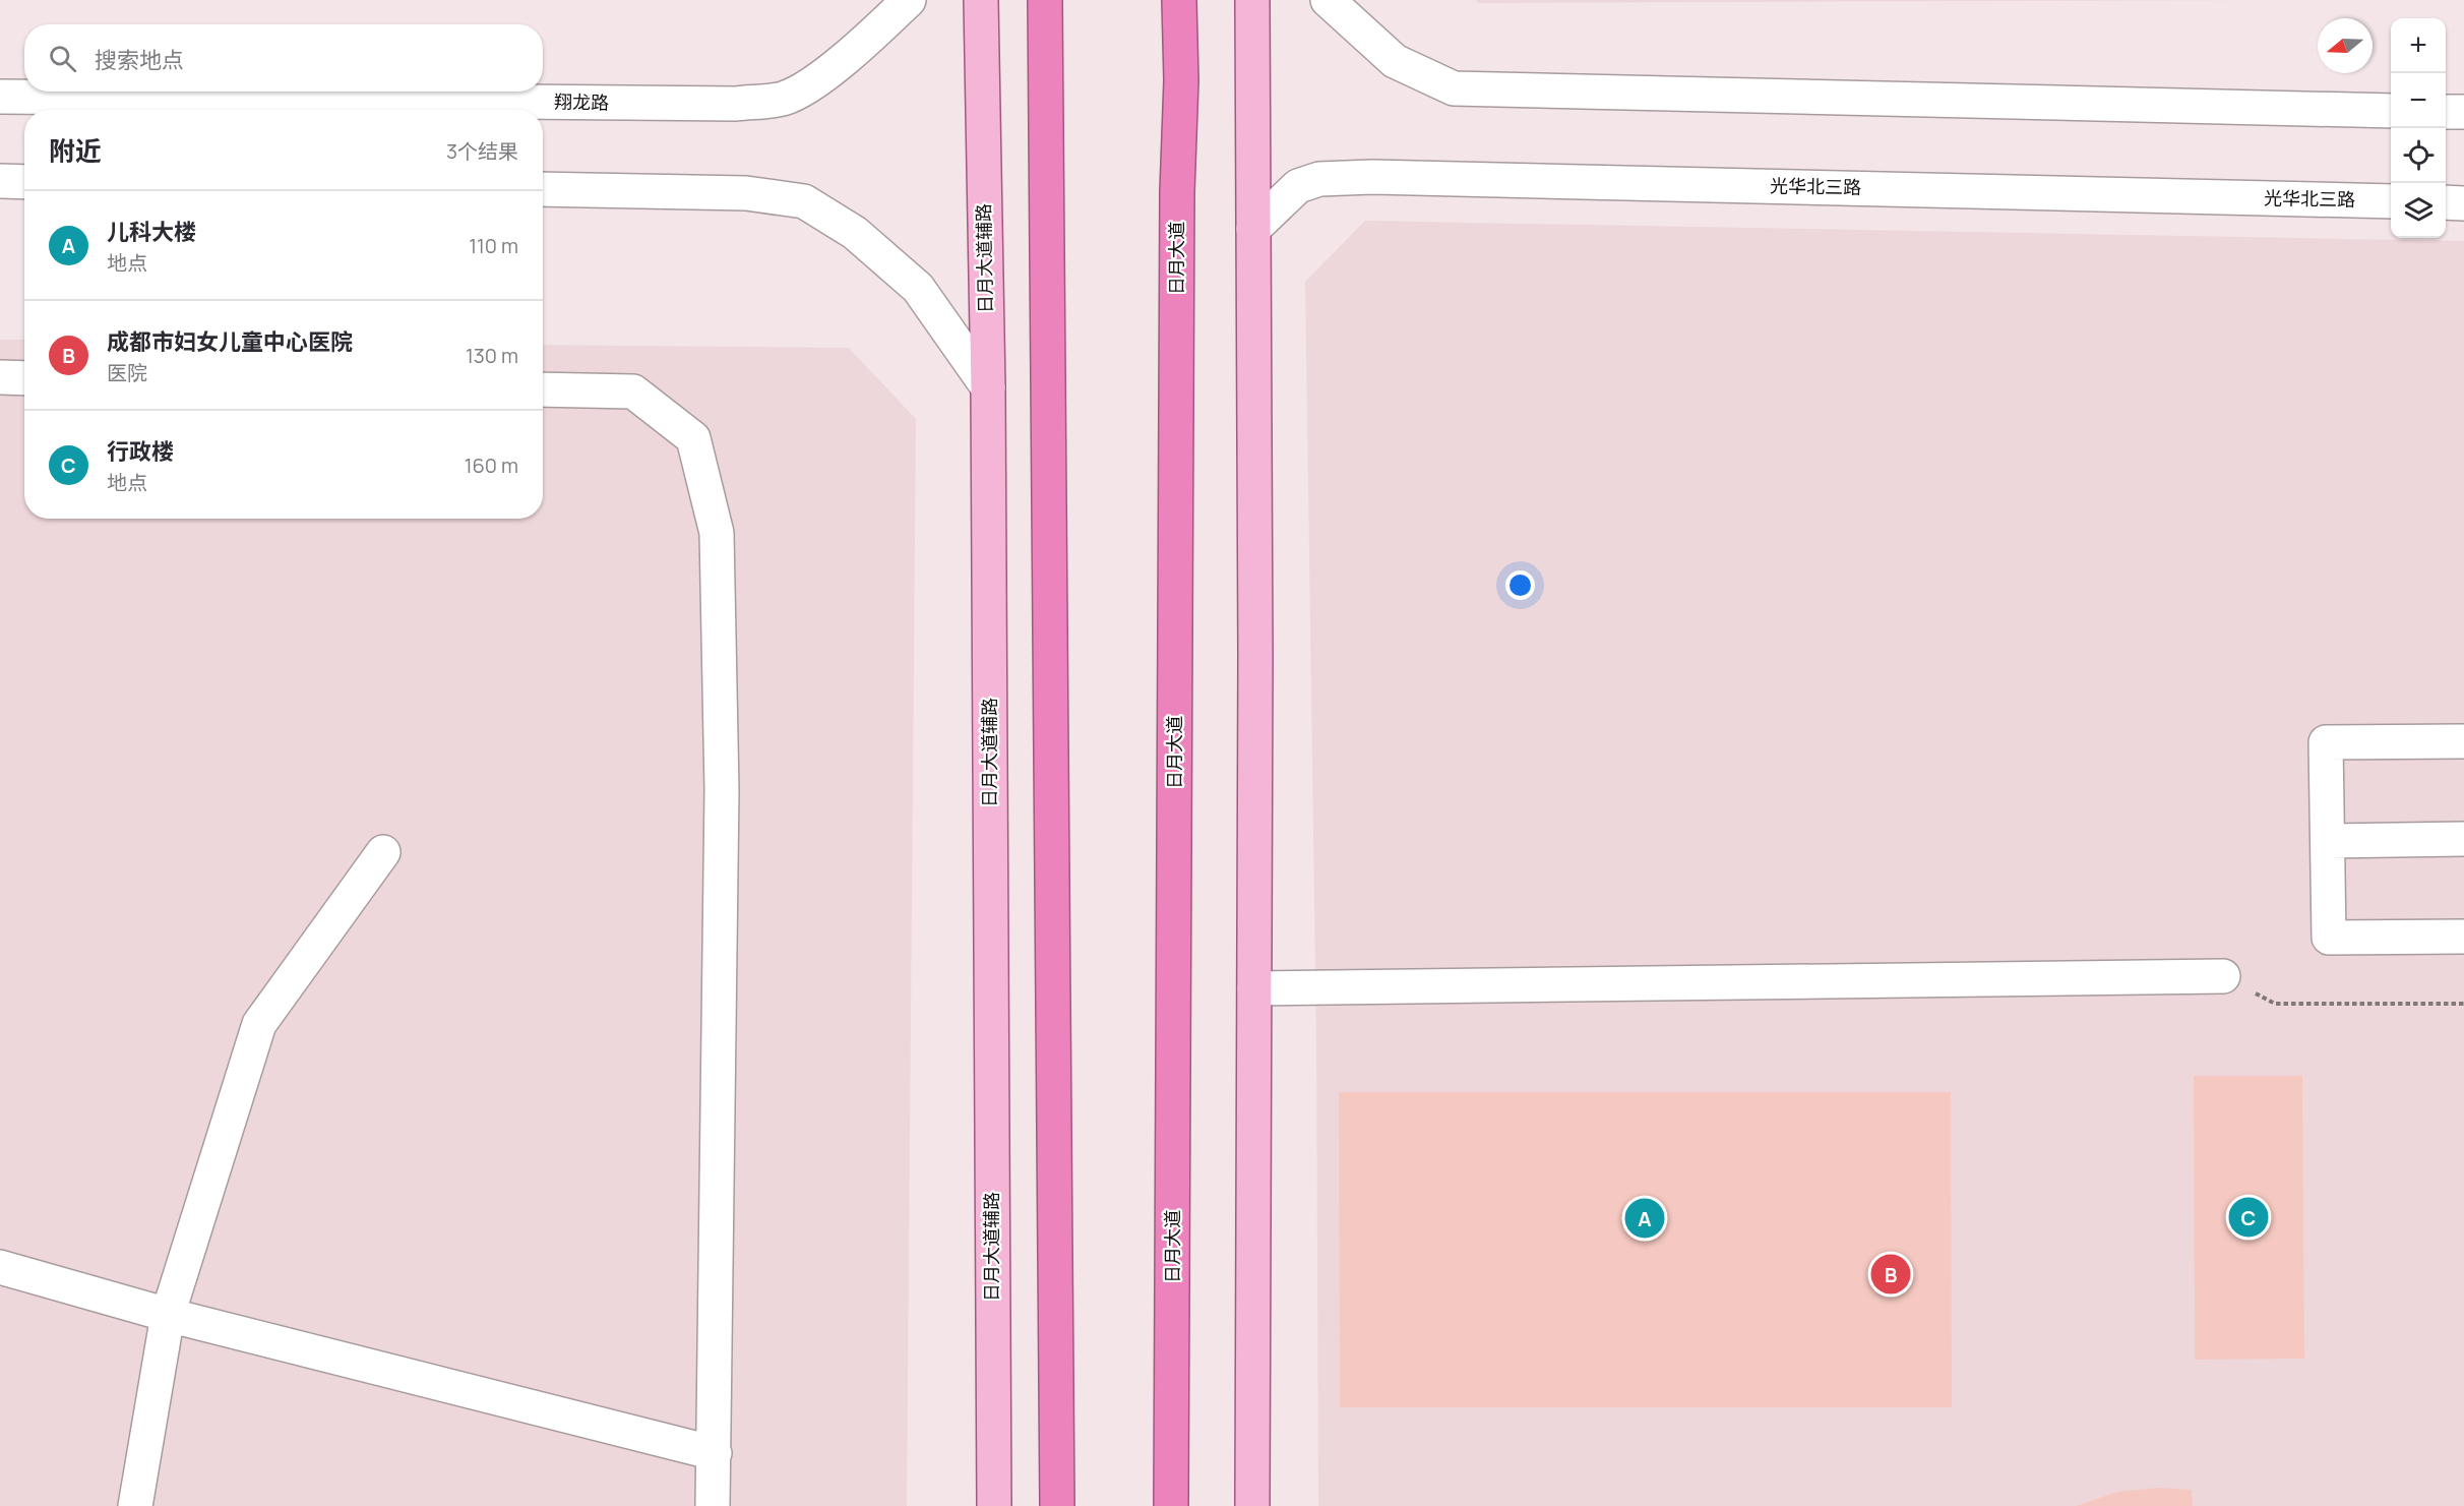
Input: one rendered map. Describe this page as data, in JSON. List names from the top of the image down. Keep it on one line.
{"streets":{"highway":["日月大道"],"main road":["日月大道辅路"],"street":["翔龙路","光华北三路"]},"north":"left","page":{"map_buttons":["+","−"],"search":"搜索地点","heading":["附近","3个结果"],"list":[{"mark":"A","name":"儿科大楼","note":"地点","value":"110 m"},{"mark":"B","name":"成都市妇女儿童中心医院","note":"医院","value":"130 m"},{"mark":"C","name":"行政楼","note":"地点","value":"160 m"}],"pins":["C","A","B"]}}
